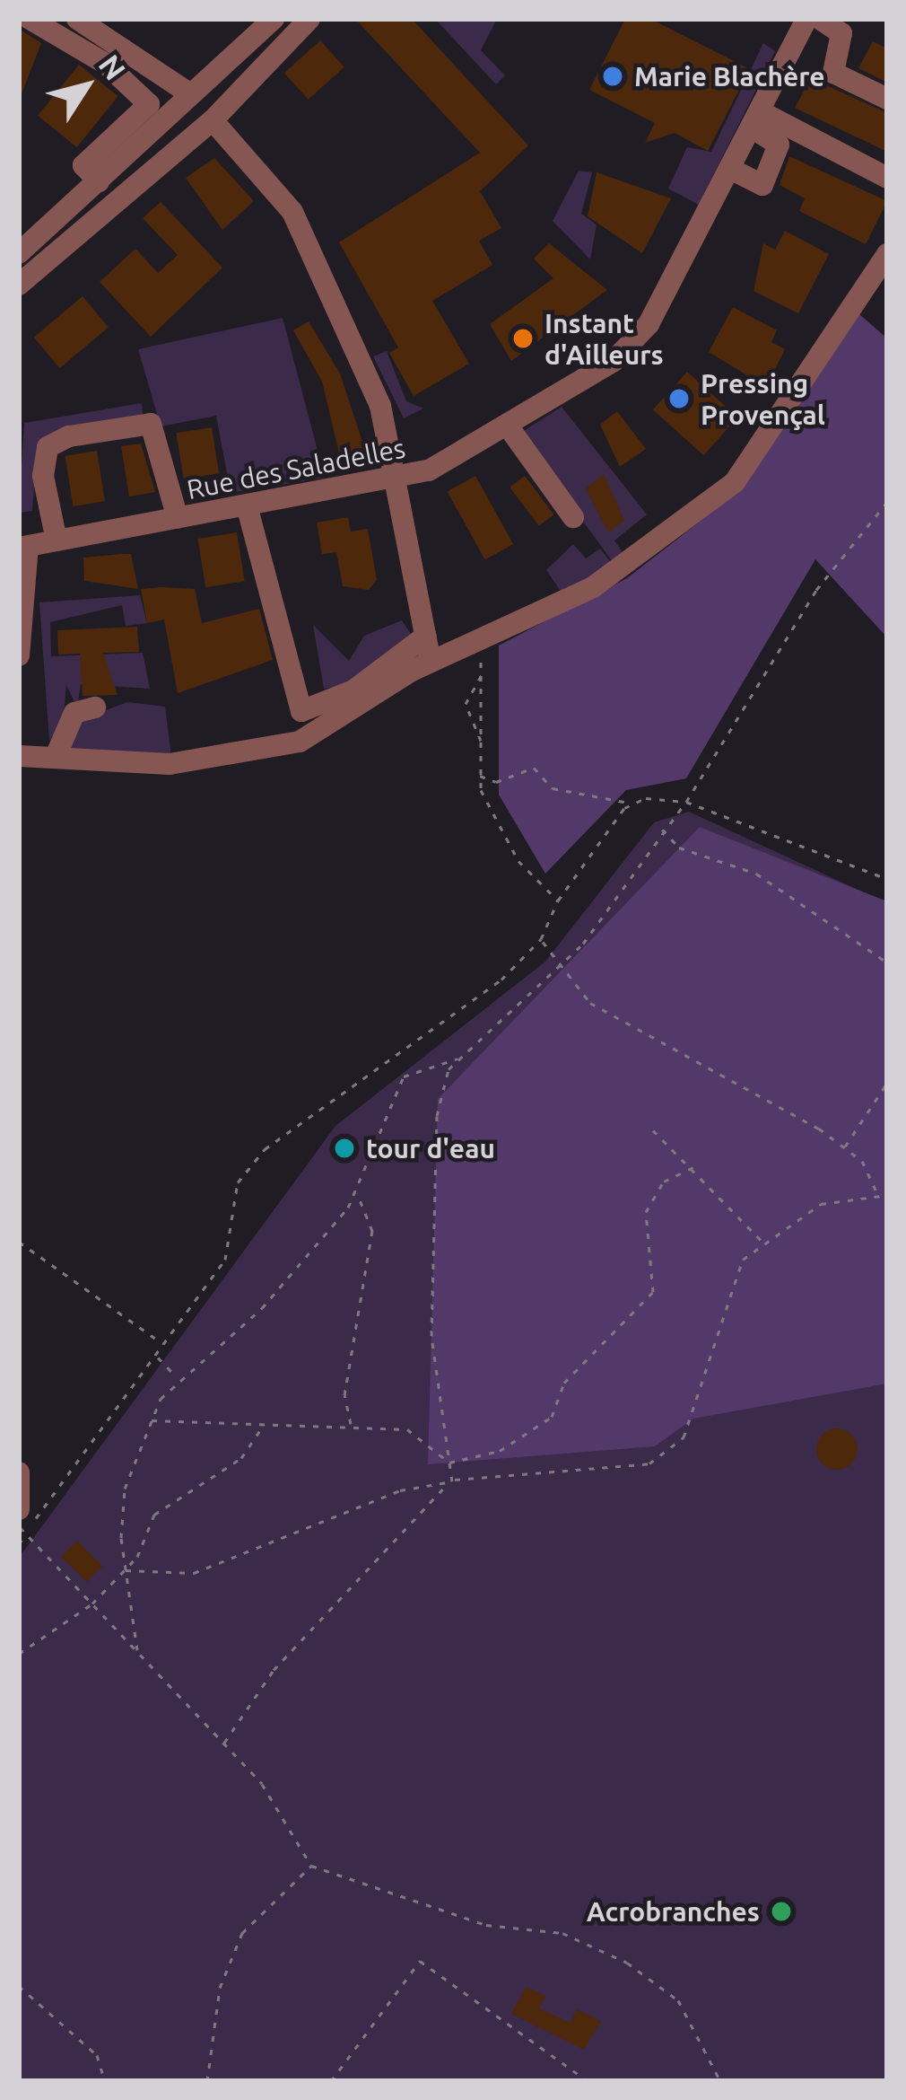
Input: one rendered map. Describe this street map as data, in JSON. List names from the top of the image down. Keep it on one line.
{"streets":{"street":["Rue des Saladelles"]},"places":["Marie Blachère","Instant d'Ailleurs","Pressing Provençal","tour d'eau","Acrobranches"],"north":"top right"}
